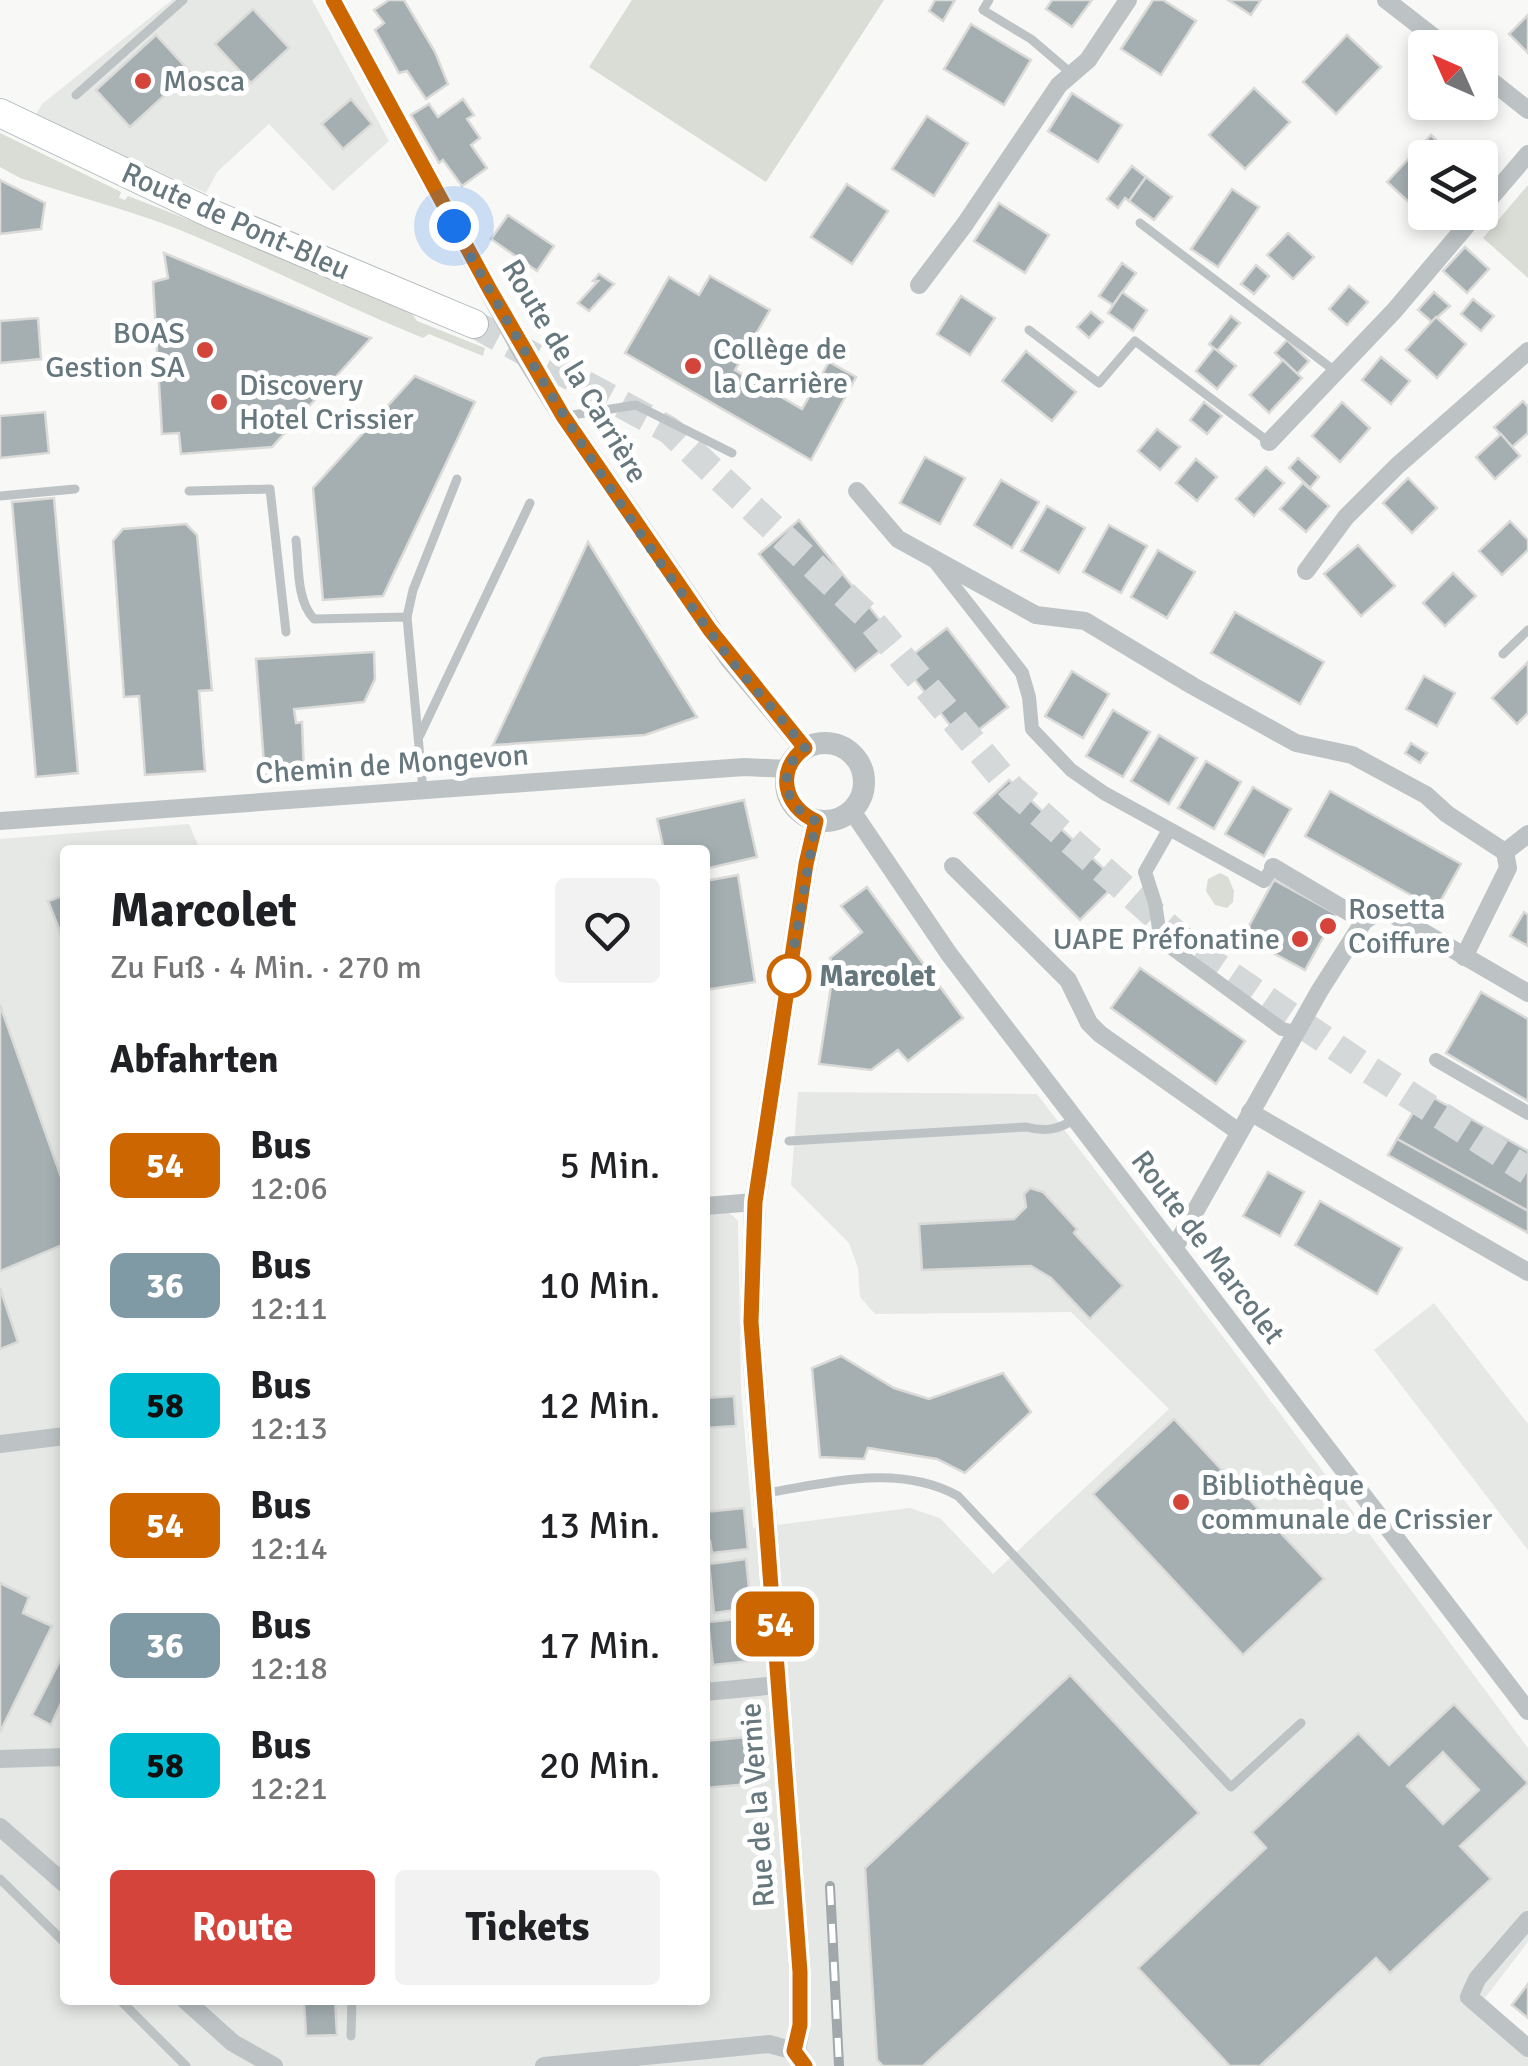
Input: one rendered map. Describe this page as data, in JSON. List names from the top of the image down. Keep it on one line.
{"streets":{"main road":["Route de Pont-Bleu"],"street":["Route de la Carrière","Chemin de Mongevon","Route de Marcolet","Rue de la Vernie"]},"crossings":[["Route de la Carrière","Chemin de Mongevon"],["Route de la Carrière","Route de Marcolet"],["Route de la Carrière","Rue de la Vernie"],["Chemin de Mongevon","Route de Marcolet"],["Chemin de Mongevon","Rue de la Vernie"],["Route de Marcolet","Rue de la Vernie"]],"places":["Mosca","BOAS Gestion SA","Collège de la Carrière","Discovery Hotel Crissier","Rosetta Coiffure","UAPE Préfonatine","Marcolet","Bibliothèque communale de Crissier"],"lines":["bus line 54"],"north":"top left","page":{"on_map":"54","heading":[["Marcolet","Zu Fuß · 4 Min. · 270 m"],"Abfahrten"],"list":[{"mark":"54","name":"Bus","note":"12:06","value":"5 Min."},{"mark":"36","name":"Bus","note":"12:11","value":"10 Min."},{"mark":"58","name":"Bus","note":"12:13","value":"12 Min."},{"mark":"54","name":"Bus","note":"12:14","value":"13 Min."},{"mark":"36","name":"Bus","note":"12:18","value":"17 Min."},{"mark":"58","name":"Bus","note":"12:21","value":"20 Min."}],"buttons":["Route","Tickets"]}}
